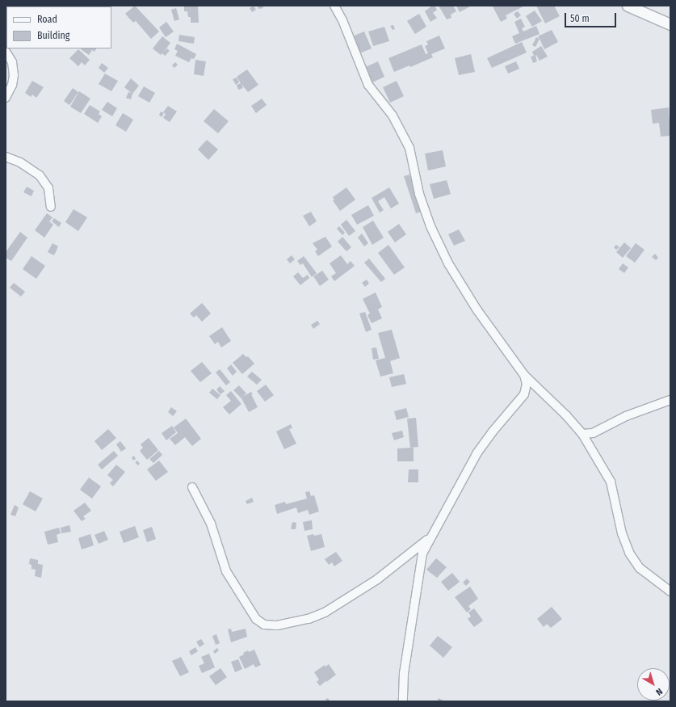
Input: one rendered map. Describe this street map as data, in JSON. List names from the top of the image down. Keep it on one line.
{"legend":["Road","Building"],"scale_bar":"50 m","north":"bottom right"}
